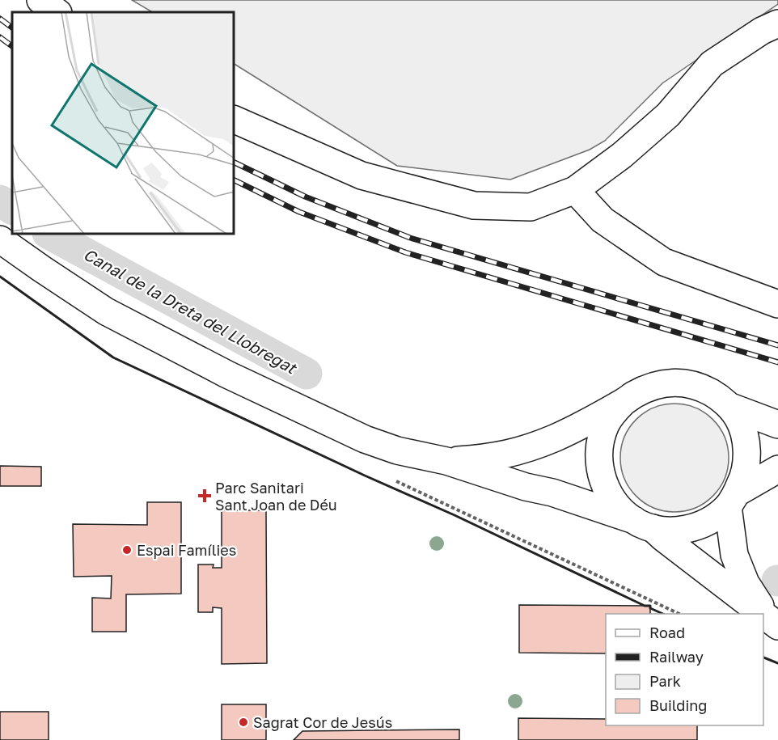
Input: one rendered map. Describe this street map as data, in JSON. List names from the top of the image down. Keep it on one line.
{"water":["Canal de la Dreta del Llobregat"],"places":{"health":["Parc Sanitari Sant Joan de Déu"],"other":["Espai Famílies","Sagrat Cor de Jesús"]},"legend":["Road","Railway","Park","Building"]}
